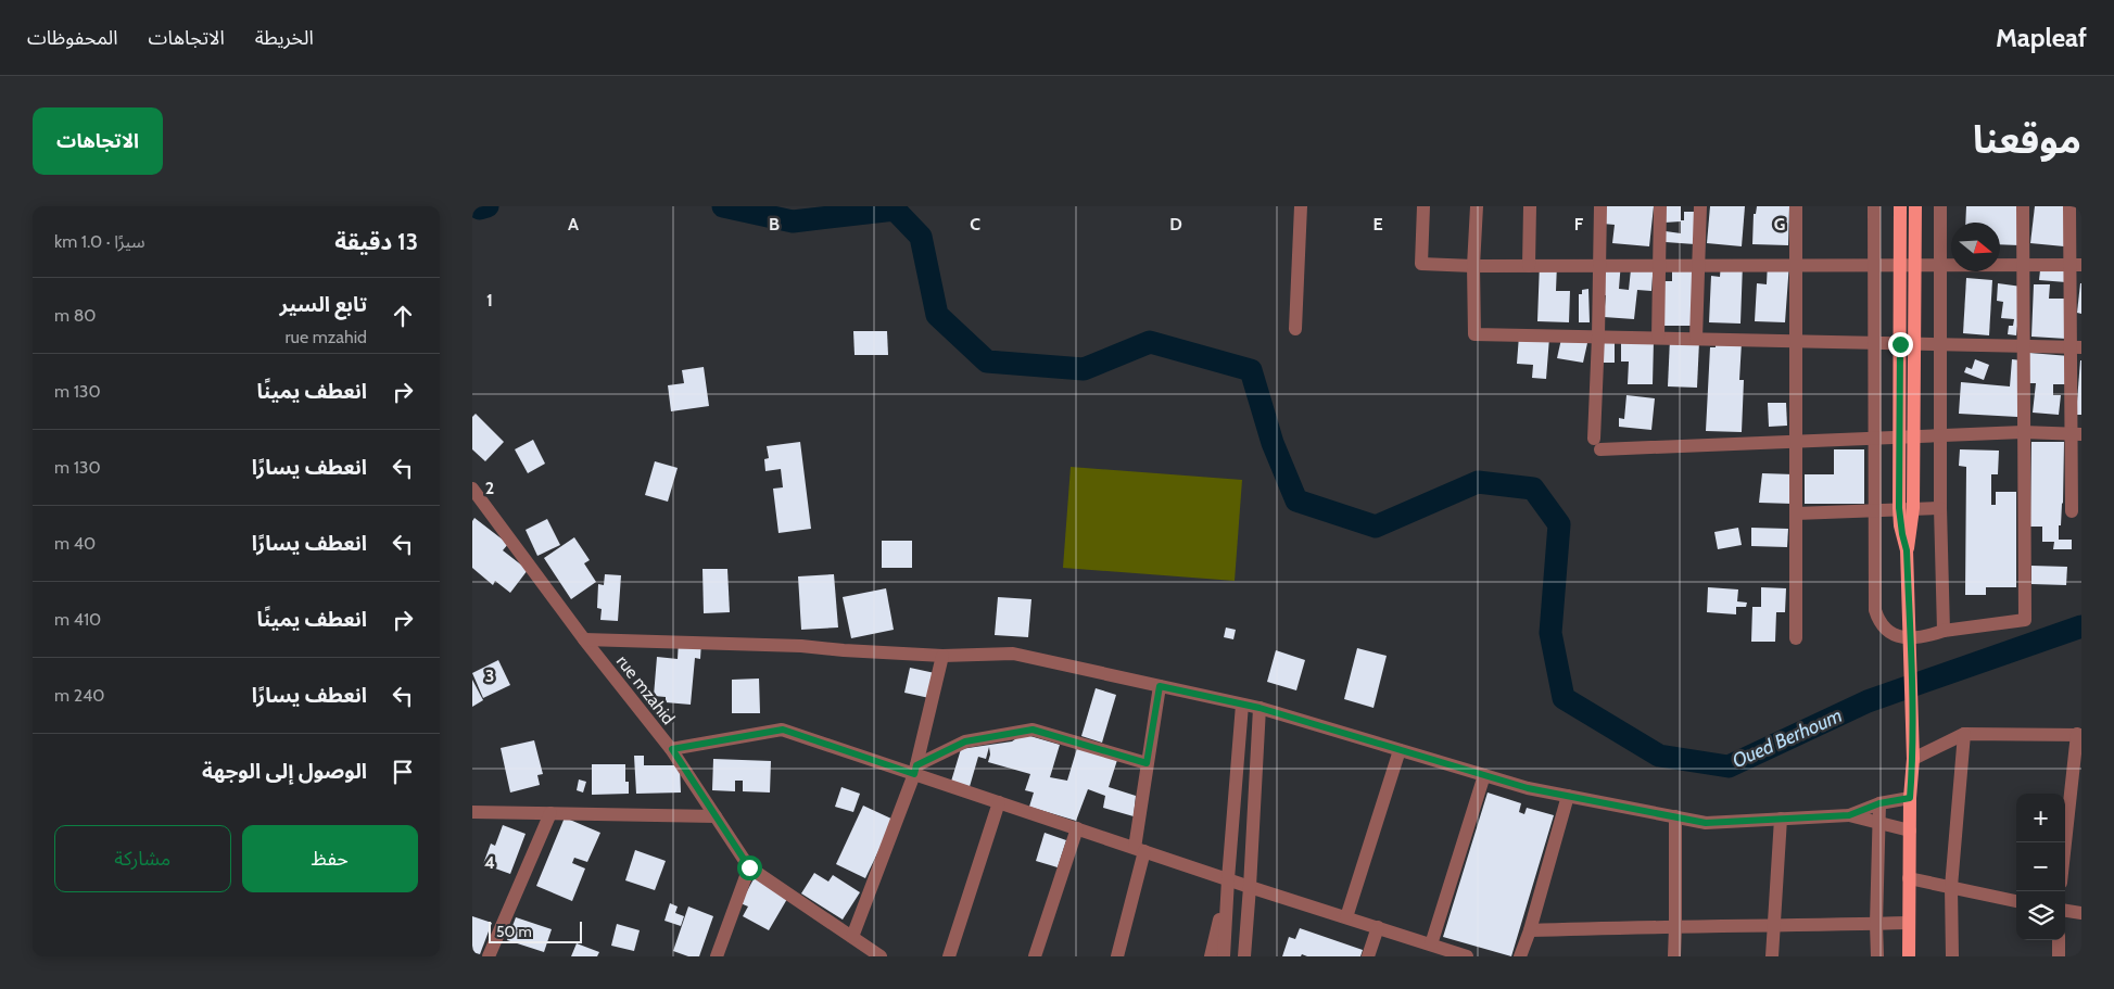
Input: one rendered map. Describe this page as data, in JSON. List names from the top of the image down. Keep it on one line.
{"streets":{"street":["rue mzahid"]},"water":["Oued Berhoum"],"scale_bar":"50 m","north":"right","page":{"header":"Mapleaf","nav":["الخريطة","الاتجاهات","المحفوظات"],"title":"موقعنا","buttons":["الاتجاهات",["حفظ","مشاركة"]],"heading":["13 دقيقة","سيرًا · 1.0 km"],"list":[["تابع السير","rue mzahid","80 m"],["انعطف يمينًا","130 m"],["انعطف يسارًا","130 m"],["انعطف يسارًا","40 m"],["انعطف يمينًا","410 m"],["انعطف يسارًا","240 m"],"الوصول إلى الوجهة"],"map_buttons":["+","−"],"scale":"50 m"},"grid":{"columns":["A","B","C","D","E","F","G"],"rows":["1","2","3","4"]}}
